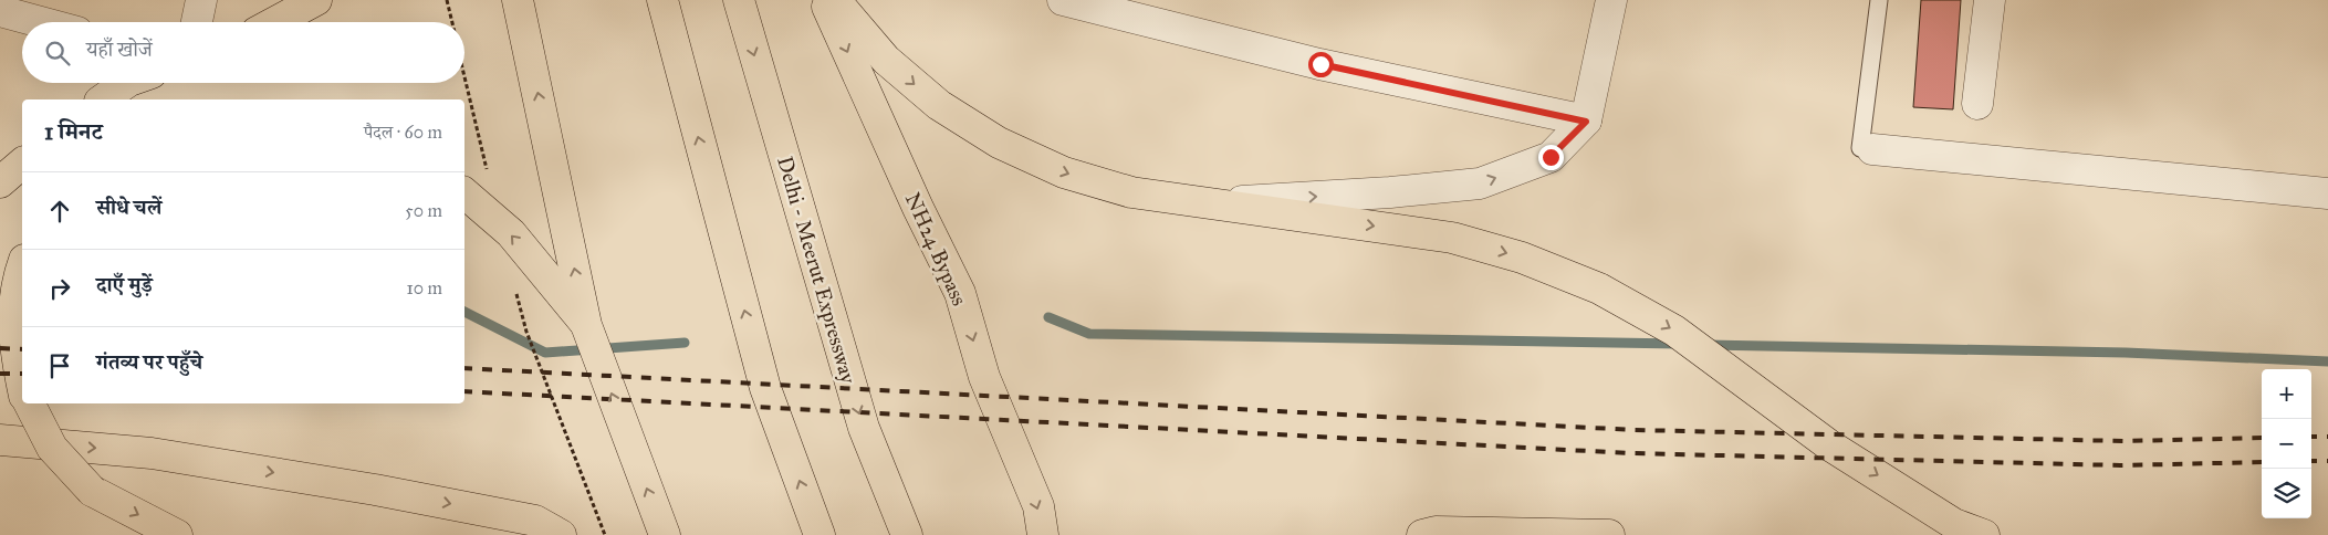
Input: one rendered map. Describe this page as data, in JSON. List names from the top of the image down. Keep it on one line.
{"streets":{"main road":["NH24 Bypass","Delhi - Meerut Expressway"]},"page":{"search":"यहाँ खोजें","heading":["1 मिनट","पैदल · 60 m"],"list":[["सीधे चलें","50 m"],["दाएँ मुड़ें","10 m"],"गंतव्य पर पहुँचे"],"map_buttons":["+","−"]}}
